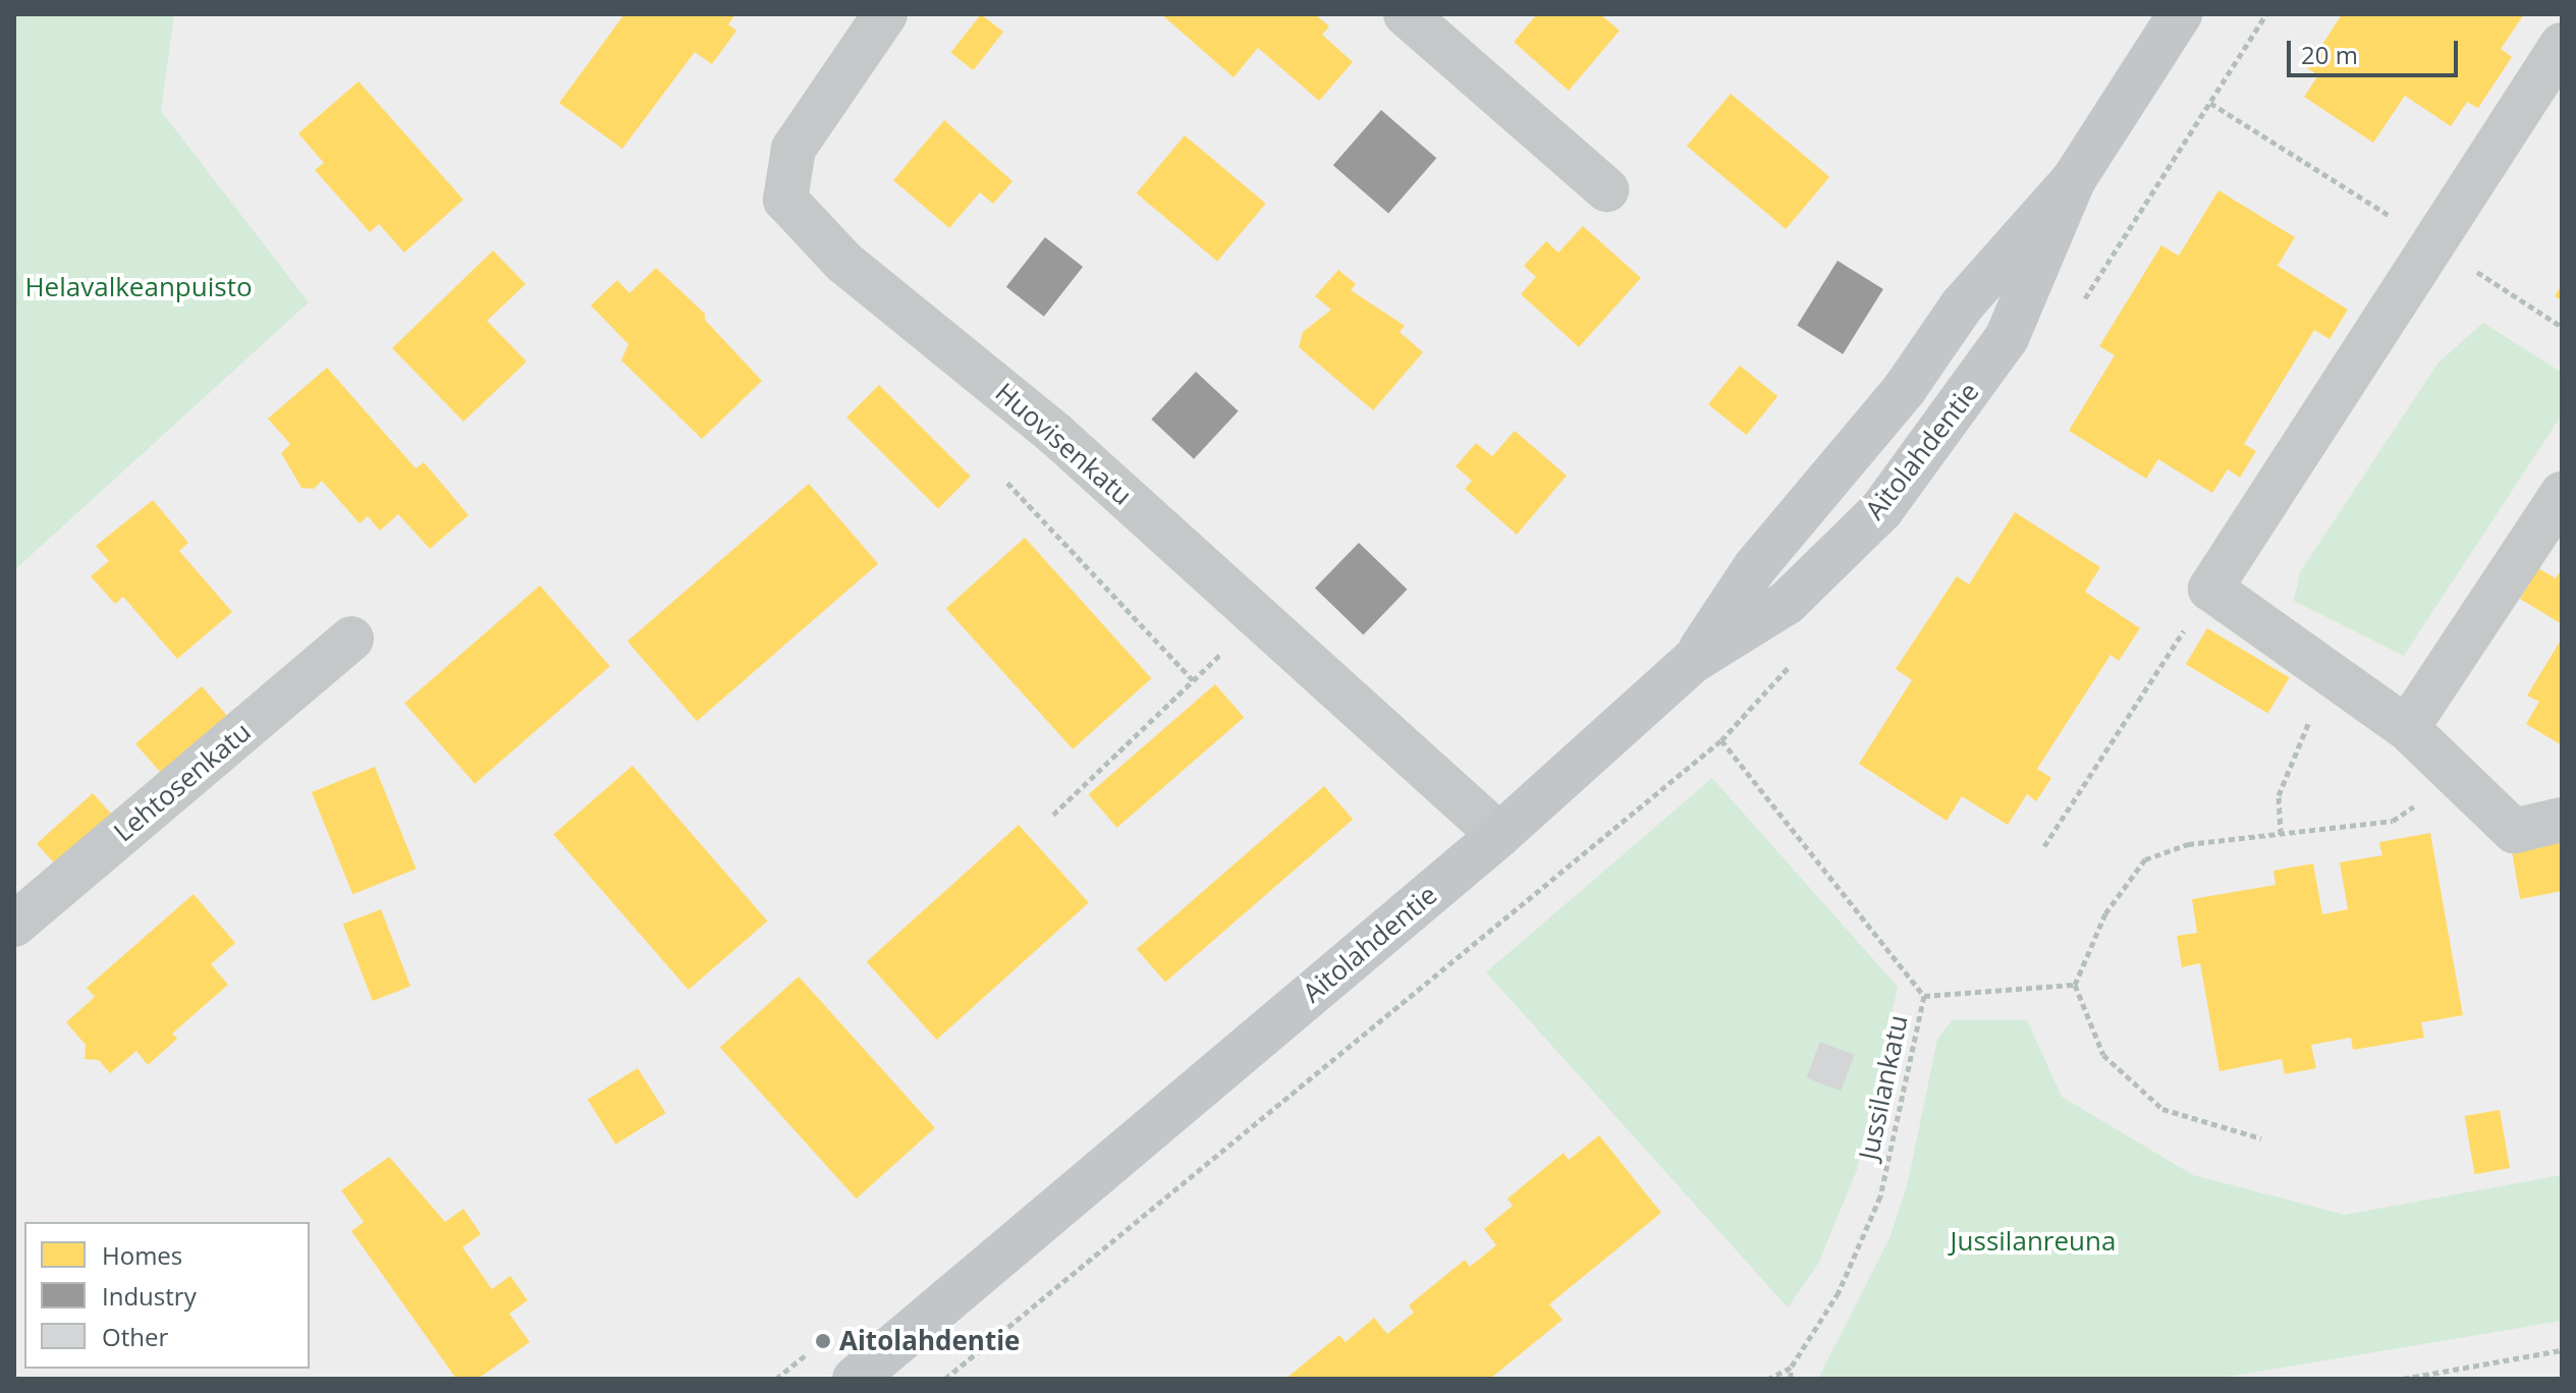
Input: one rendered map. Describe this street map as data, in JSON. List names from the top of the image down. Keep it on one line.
{"streets":{"main road":["Aitolahdentie"],"street":["Huovisenkatu","Lehtosenkatu"],"path":["Jussilankatu"]},"crossings":[["Huovisenkatu","Aitolahdentie"]],"parks":["Helavalkeanpuisto","Jussilanreuna"],"places":["Aitolahdentie"],"legend":["Homes","Industry","Other"],"scale_bar":"20 m"}
